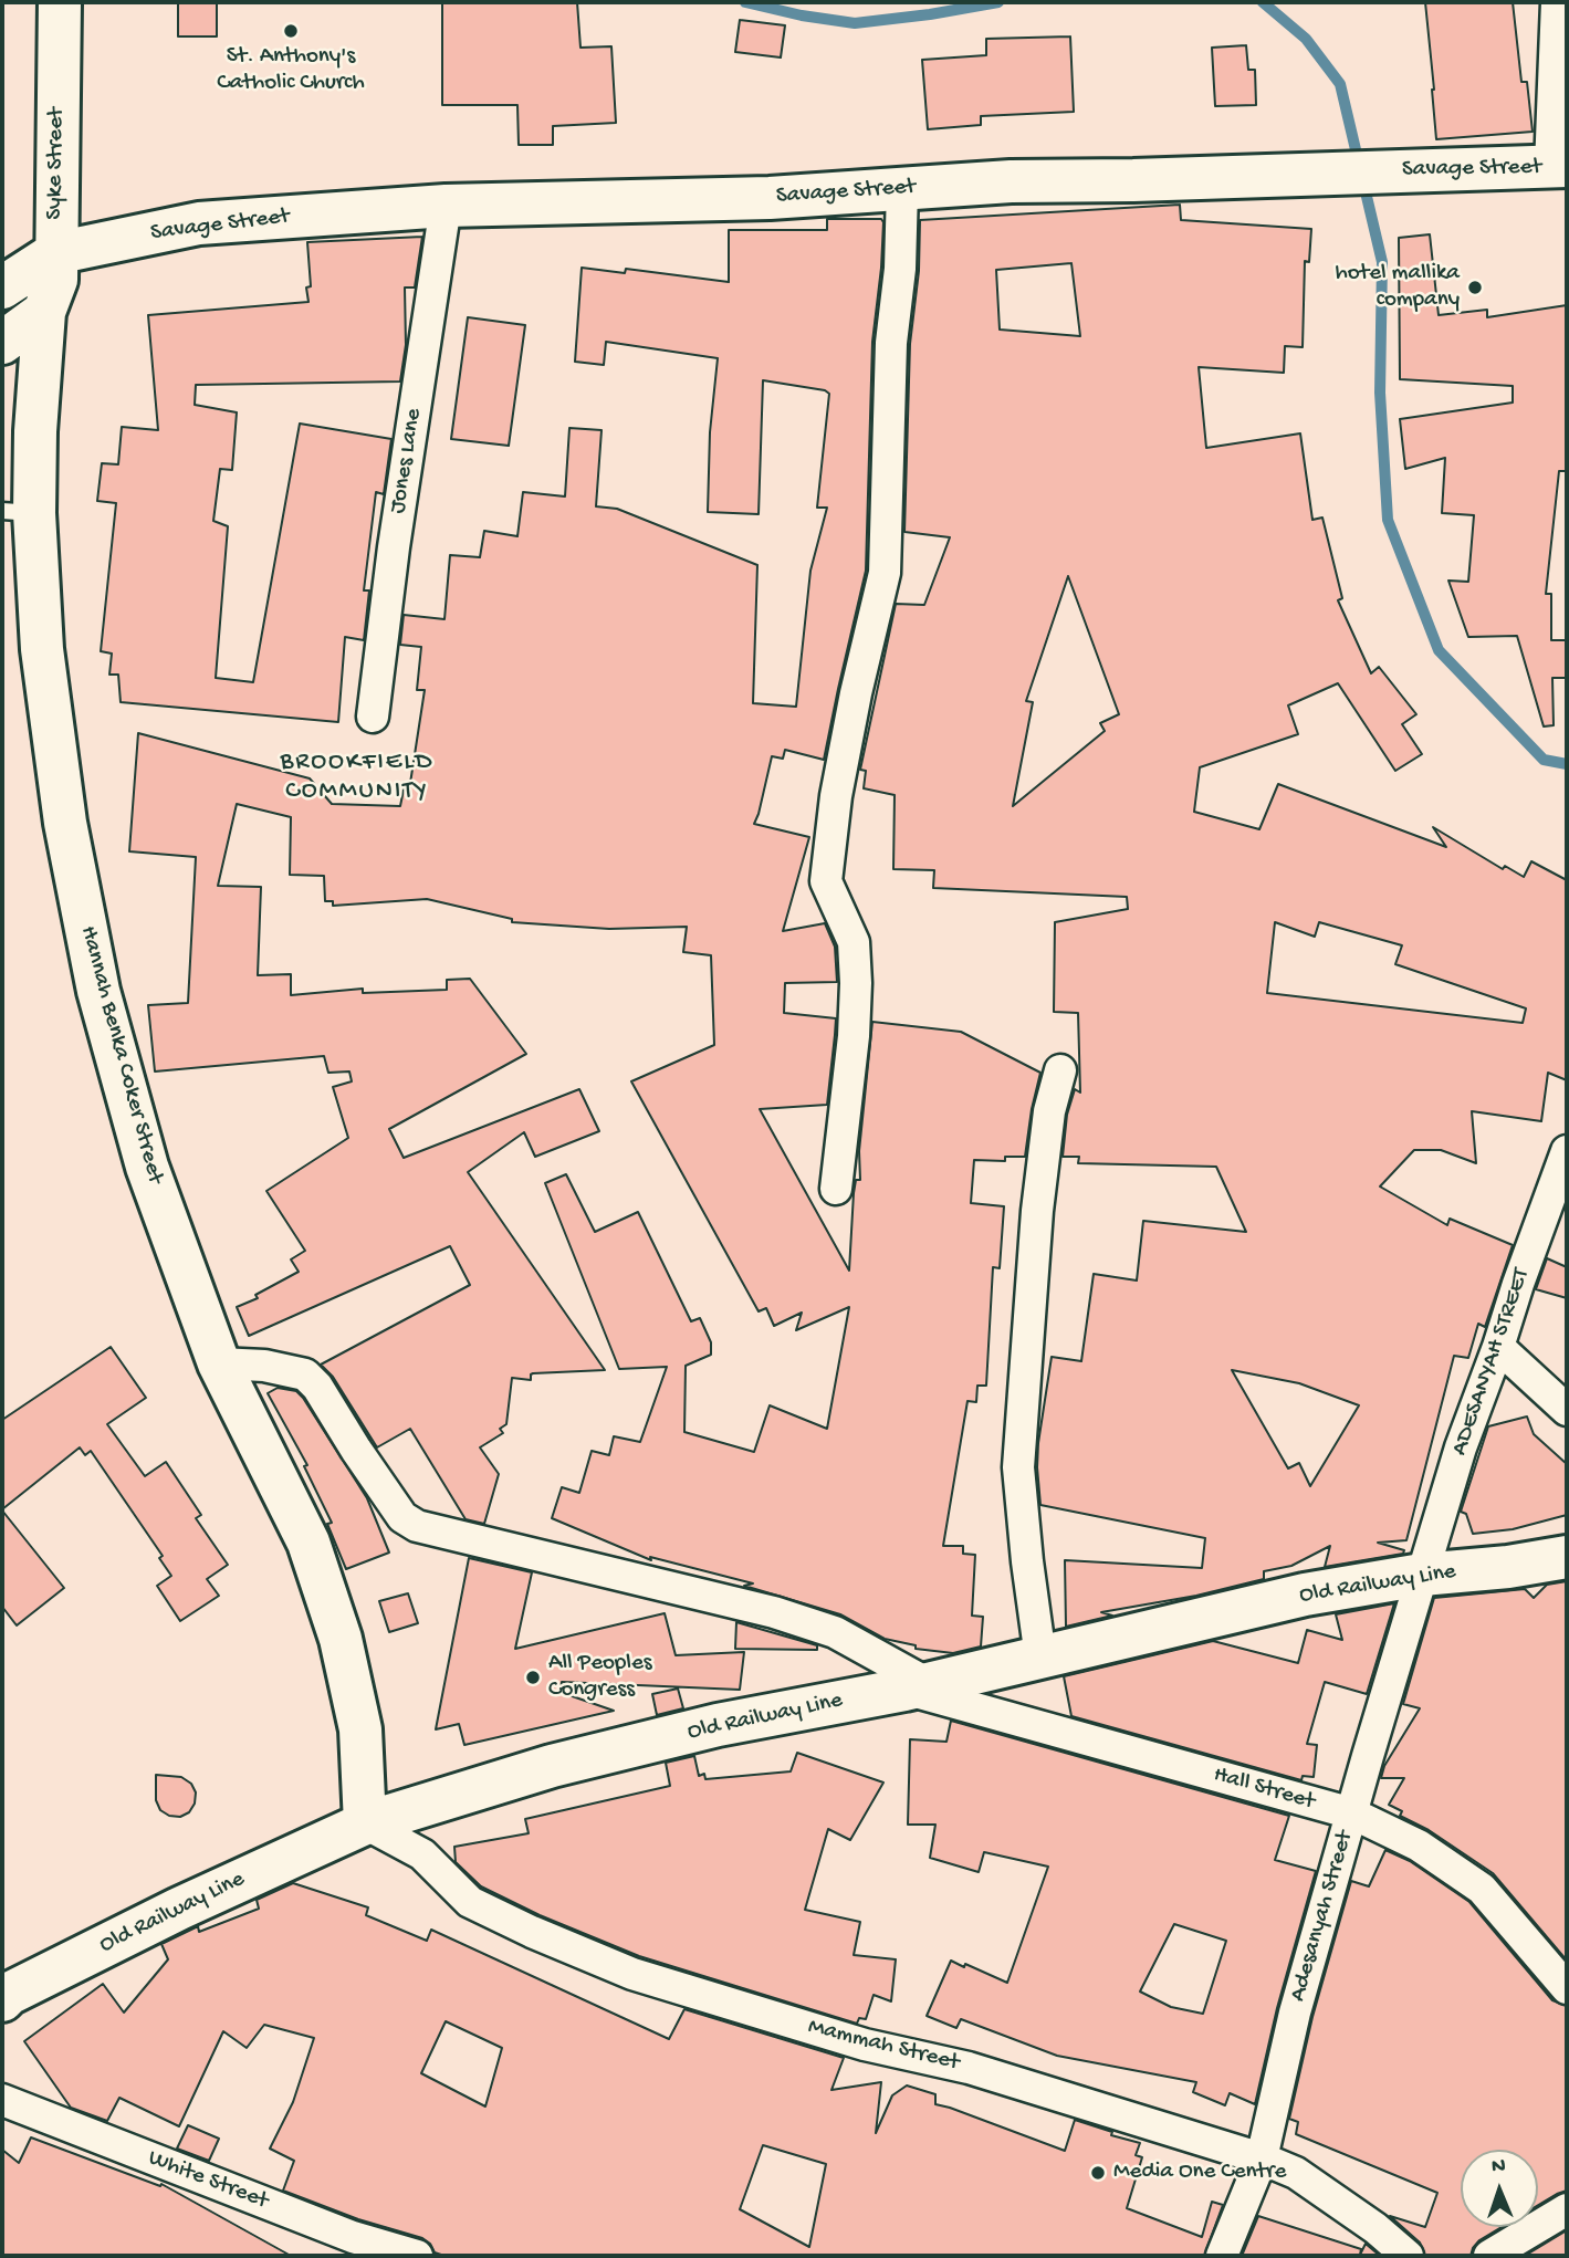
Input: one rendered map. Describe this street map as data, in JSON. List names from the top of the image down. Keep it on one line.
{"streets":{"street":["Syke Street","Savage Street","Jones Lane","Hannah Benka Coker Street","ADESANYAH STREET","Old Railway Line","Hall Street","Adesanyah Street","Mammah Street","White Street"]},"crossings":[["Syke Street","Savage Street"],["Syke Street","Hannah Benka Coker Street"],["Savage Street","Jones Lane"],["Hannah Benka Coker Street","Old Railway Line"],["Hannah Benka Coker Street","Hall Street"],["Hannah Benka Coker Street","Mammah Street"],["ADESANYAH STREET","Old Railway Line"],["ADESANYAH STREET","Adesanyah Street"],["Old Railway Line","Hall Street"],["Old Railway Line","Adesanyah Street"],["Old Railway Line","Mammah Street"],["Hall Street","Adesanyah Street"],["Adesanyah Street","Mammah Street"]],"districts":["BROOKFIELD COMMUNITY"],"places":["St. Anthony's Catholic Church","hotel mallika company","All Peoples Congress","Media One Centre"],"north":"top"}
